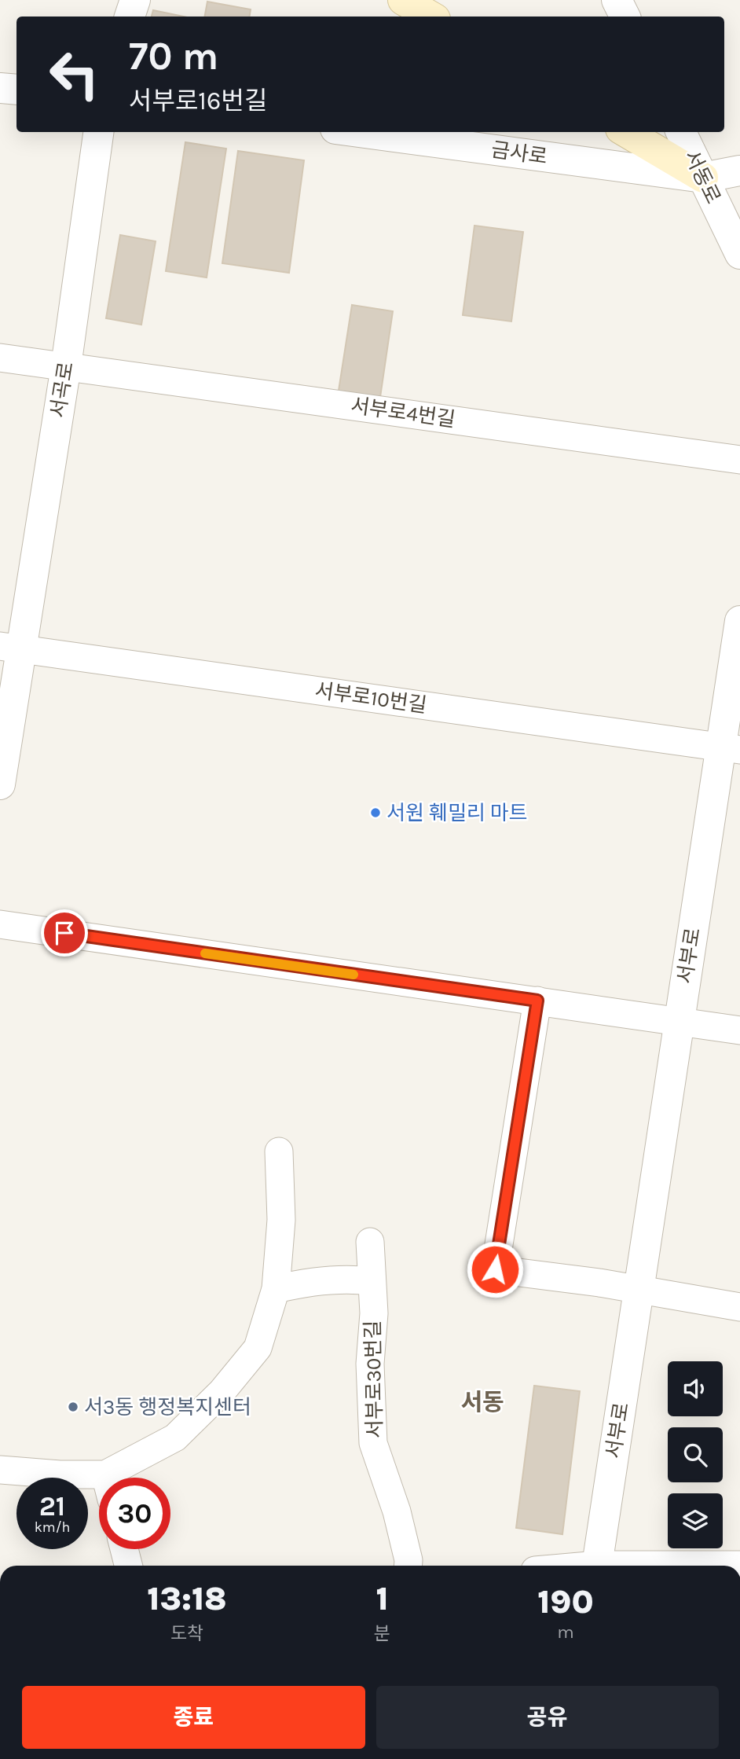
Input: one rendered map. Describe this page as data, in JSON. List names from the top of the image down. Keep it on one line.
{"streets":{"street":["금사로","서동로","서곡로","서부로4번길","서부로10번길","서부로","서부로30번길"]},"crossings":[["금사로","서동로"],["서곡로","서부로4번길"],["서곡로","서부로10번길"],["서부로10번길","서부로"]],"districts":["서동"],"places":["서원 훼밀리 마트","서3동 행정복지센터"],"page":{"turn":["70 m","서부로16번길"],"speed":"21 km/h","limit":"30","eta":["13:18","도착","1","분","190","m"],"buttons":["종료","공유"]}}
